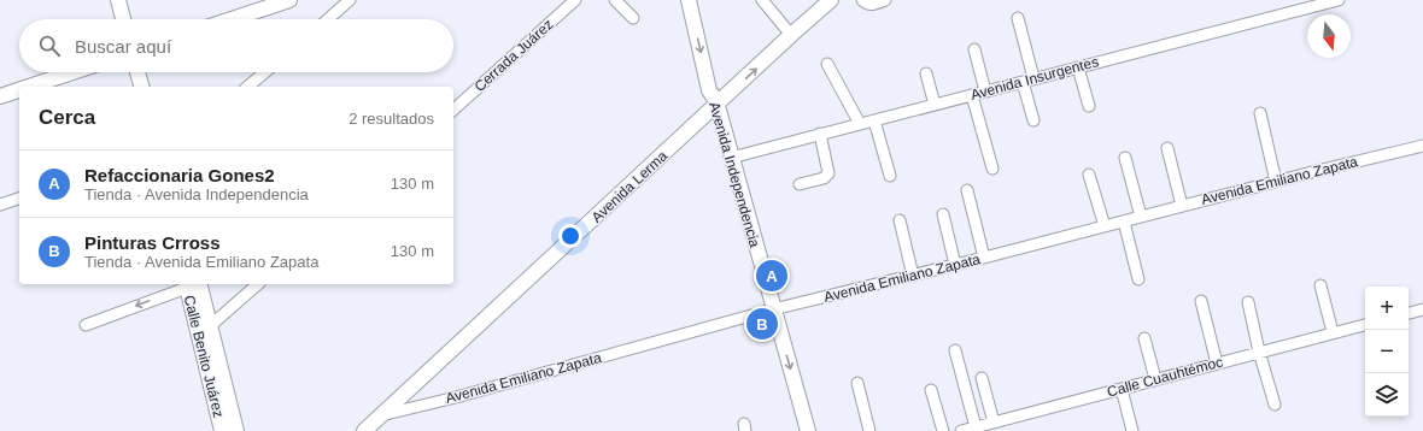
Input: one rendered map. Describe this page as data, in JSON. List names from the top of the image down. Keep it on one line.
{"streets":{"main road":["Avenida Independencia","Avenida Lerma","Calle Benito Juárez"],"street":["Cerrada Juárez","Avenida Insurgentes","Avenida Emiliano Zapata","Calle Cuauhtémoc"]},"crossings":[["Avenida Insurgentes","Avenida Independencia"],["Avenida Independencia","Avenida Emiliano Zapata"],["Avenida Independencia","Avenida Lerma"],["Avenida Emiliano Zapata","Avenida Lerma"]],"one_way":["Avenida Independencia"],"north":"bottom","page":{"search":"Buscar aquí","heading":["Cerca","2 resultados"],"list":[{"mark":"A","name":"Refaccionaria Gones2","note":"Tienda · Avenida Independencia","value":"130 m"},{"mark":"B","name":"Pinturas Crross","note":"Tienda · Avenida Emiliano Zapata","value":"130 m"}],"pins":["A","B"],"map_buttons":["+","−"]}}
